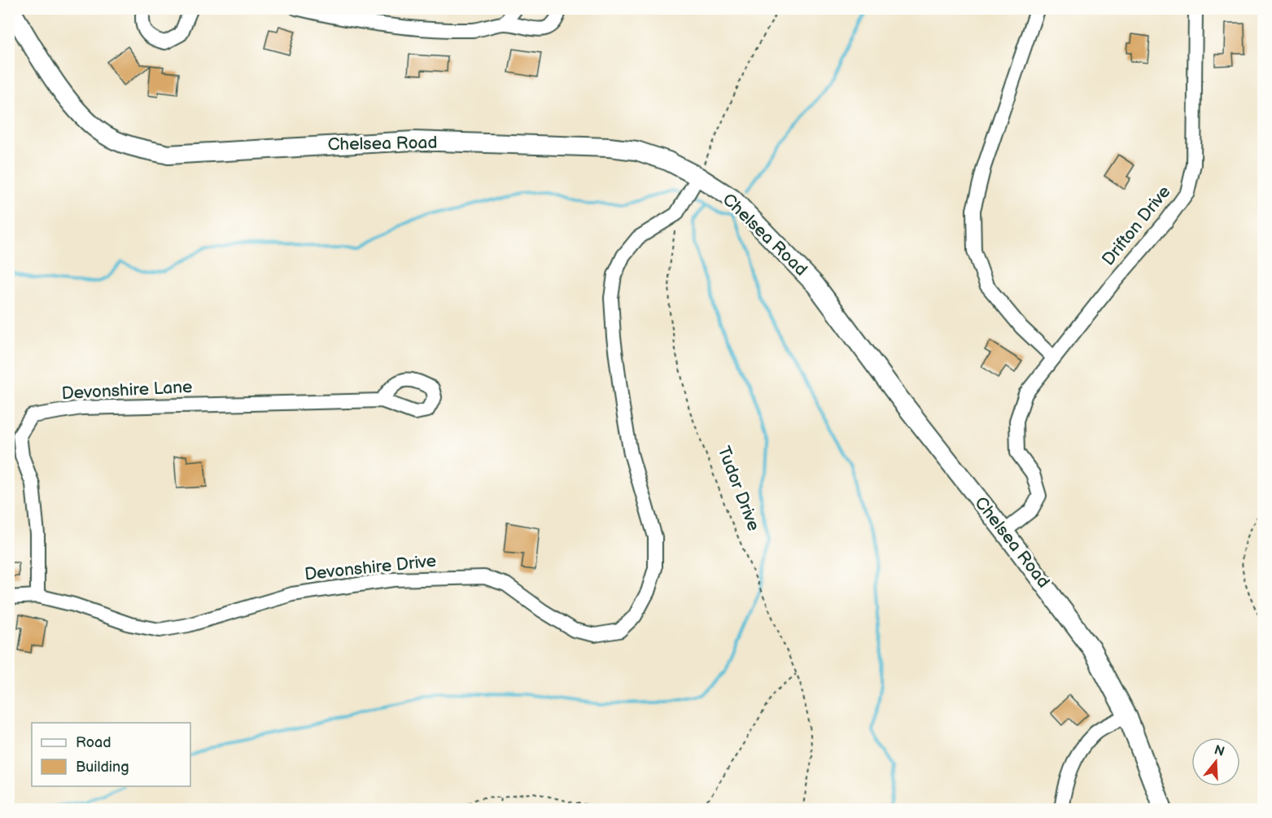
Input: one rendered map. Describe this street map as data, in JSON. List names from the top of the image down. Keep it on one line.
{"streets":{"street":["Chelsea Road","Drifton Drive","Devonshire Lane","Devonshire Drive"],"path":["Tudor Drive"]},"crossings":[["Chelsea Road","Drifton Drive"],["Devonshire Lane","Devonshire Drive"],["Tudor Drive","Devonshire Drive"]],"legend":["Road","Building"],"north":"top"}
